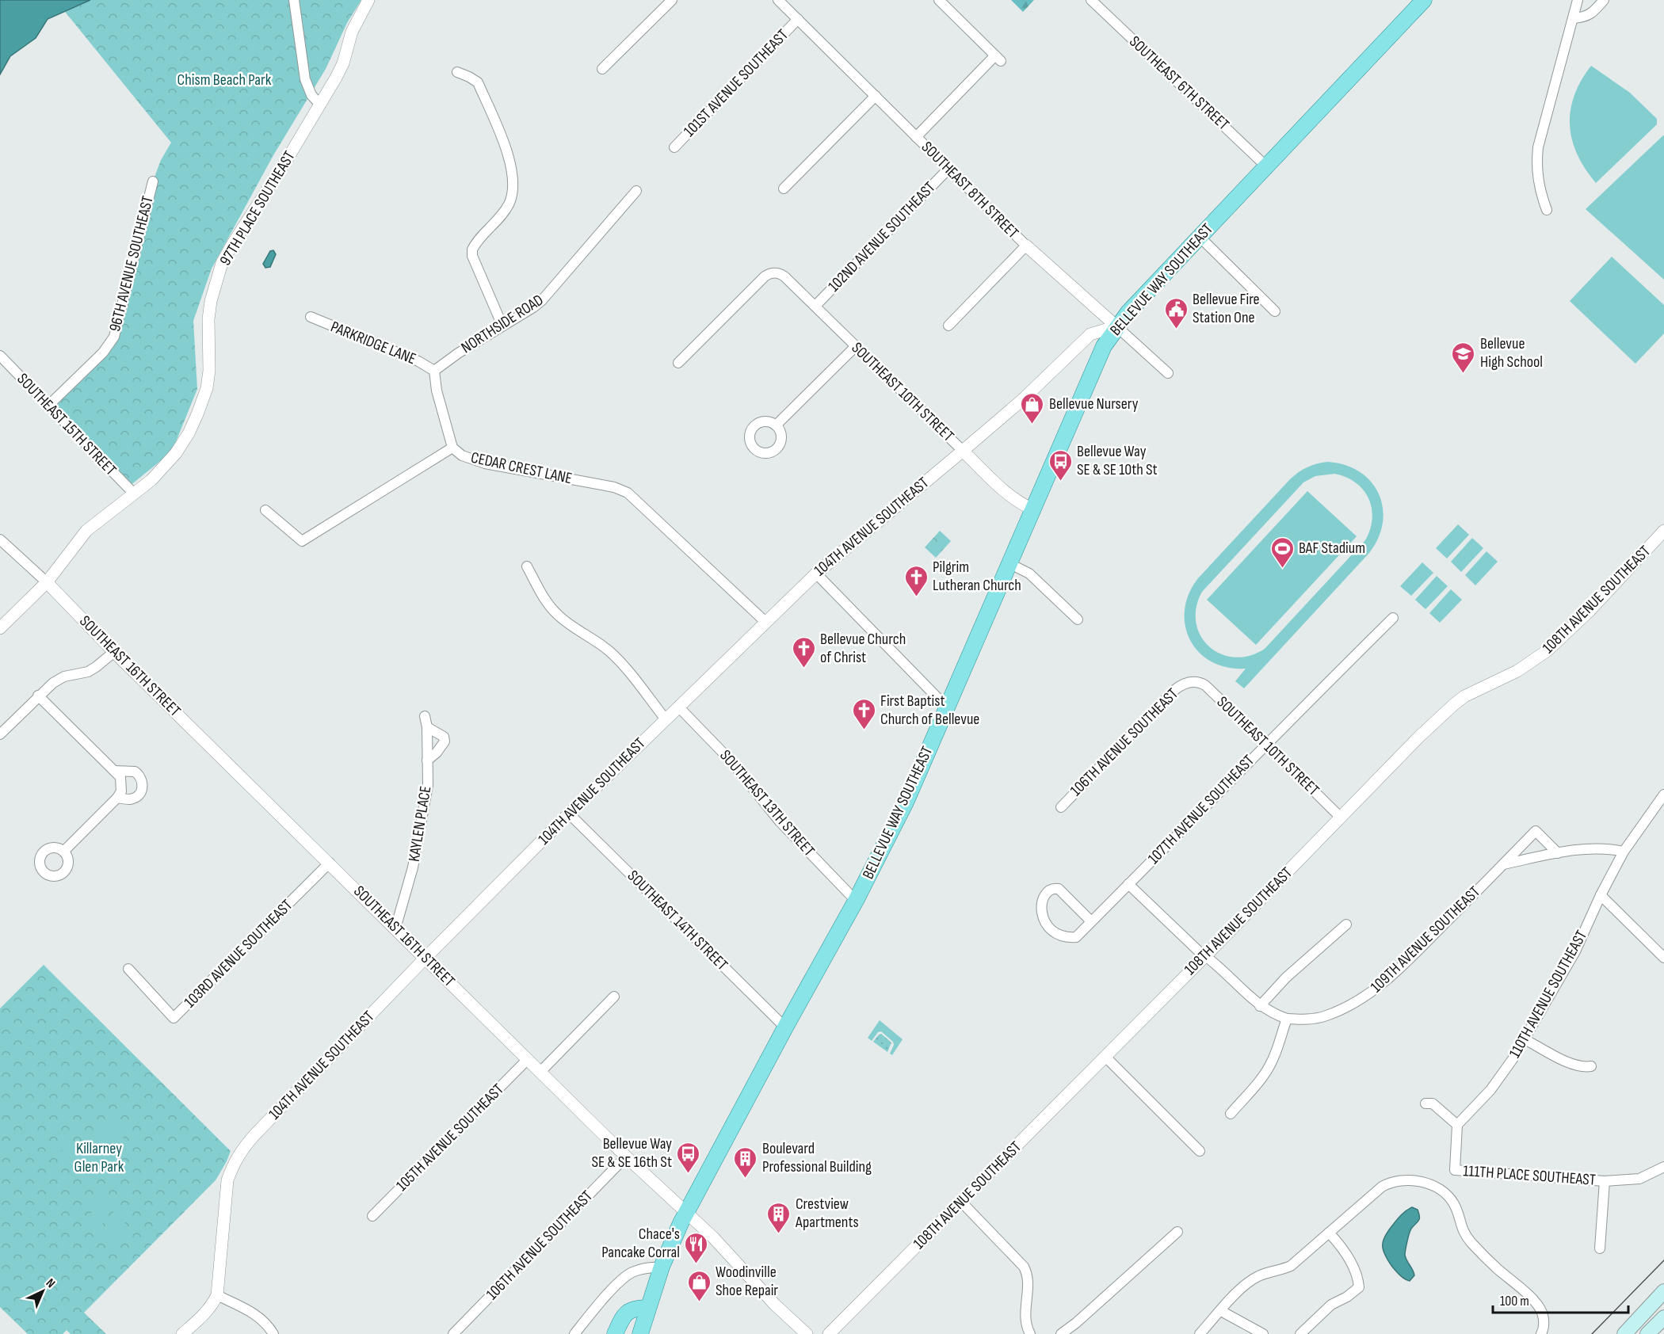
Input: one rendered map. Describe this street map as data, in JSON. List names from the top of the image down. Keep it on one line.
{"streets":{"main road":["BELLEVUE WAY SOUTHEAST"],"street":["101ST AVENUE SOUTHEAST","SOUTHEAST 6TH STREET","SOUTHEAST 8TH STREET","97TH PLACE SOUTHEAST","102ND AVENUE SOUTHEAST","96TH AVENUE SOUTHEAST","NORTHSIDE ROAD","PARKRIDGE LANE","SOUTHEAST 10TH STREET","SOUTHEAST 15TH STREET","CEDAR CREST LANE","104TH AVENUE SOUTHEAST","108TH AVENUE SOUTHEAST","SOUTHEAST 16TH STREET","106TH AVENUE SOUTHEAST","SOUTHEAST 13TH STREET","107TH AVENUE SOUTHEAST","KAYLEN PLACE","SOUTHEAST 14TH STREET","109TH AVENUE SOUTHEAST","103RD AVENUE SOUTHEAST","110TH AVENUE SOUTHEAST","105TH AVENUE SOUTHEAST","111TH PLACE SOUTHEAST"]},"crossings":[["101ST AVENUE SOUTHEAST","SOUTHEAST 8TH STREET"],["SOUTHEAST 6TH STREET","BELLEVUE WAY SOUTHEAST"],["SOUTHEAST 8TH STREET","102ND AVENUE SOUTHEAST"],["SOUTHEAST 8TH STREET","BELLEVUE WAY SOUTHEAST"],["SOUTHEAST 8TH STREET","104TH AVENUE SOUTHEAST"],["97TH PLACE SOUTHEAST","SOUTHEAST 15TH STREET"],["97TH PLACE SOUTHEAST","SOUTHEAST 16TH STREET"],["102ND AVENUE SOUTHEAST","SOUTHEAST 10TH STREET"],["96TH AVENUE SOUTHEAST","SOUTHEAST 15TH STREET"],["BELLEVUE WAY SOUTHEAST","SOUTHEAST 10TH STREET"],["BELLEVUE WAY SOUTHEAST","104TH AVENUE SOUTHEAST"],["BELLEVUE WAY SOUTHEAST","SOUTHEAST 16TH STREET"],["BELLEVUE WAY SOUTHEAST","SOUTHEAST 13TH STREET"],["BELLEVUE WAY SOUTHEAST","SOUTHEAST 14TH STREET"],["NORTHSIDE ROAD","PARKRIDGE LANE"],["SOUTHEAST 10TH STREET","104TH AVENUE SOUTHEAST"],["SOUTHEAST 10TH STREET","108TH AVENUE SOUTHEAST"],["SOUTHEAST 10TH STREET","106TH AVENUE SOUTHEAST"],["SOUTHEAST 10TH STREET","107TH AVENUE SOUTHEAST"],["CEDAR CREST LANE","104TH AVENUE SOUTHEAST"],["104TH AVENUE SOUTHEAST","SOUTHEAST 16TH STREET"],["104TH AVENUE SOUTHEAST","SOUTHEAST 13TH STREET"],["104TH AVENUE SOUTHEAST","SOUTHEAST 14TH STREET"],["SOUTHEAST 16TH STREET","106TH AVENUE SOUTHEAST"],["SOUTHEAST 16TH STREET","KAYLEN PLACE"],["SOUTHEAST 16TH STREET","103RD AVENUE SOUTHEAST"],["SOUTHEAST 16TH STREET","105TH AVENUE SOUTHEAST"],["110TH AVENUE SOUTHEAST","111TH PLACE SOUTHEAST"]],"parks":["Chism Beach Park","Killarney Glen Park"],"places":{"public building":["Bellevue Fire Station One"],"school or university":["Bellevue High School"],"shop":["Bellevue Nursery","Woodinville Shoe Repair"],"bus stop":["Bellevue Way SE & SE 10th St","Bellevue Way SE & SE 16th St"],"sports":["BAF Stadium"],"church":["Pilgrim Lutheran Church","Bellevue Church of Christ","First Baptist Church of Bellevue"],"building":["Boulevard Professional Building","Crestview Apartments"],"restaurant":["Chace's Pancake Corral"]},"scale_bar":"100 m","north":"top right"}
